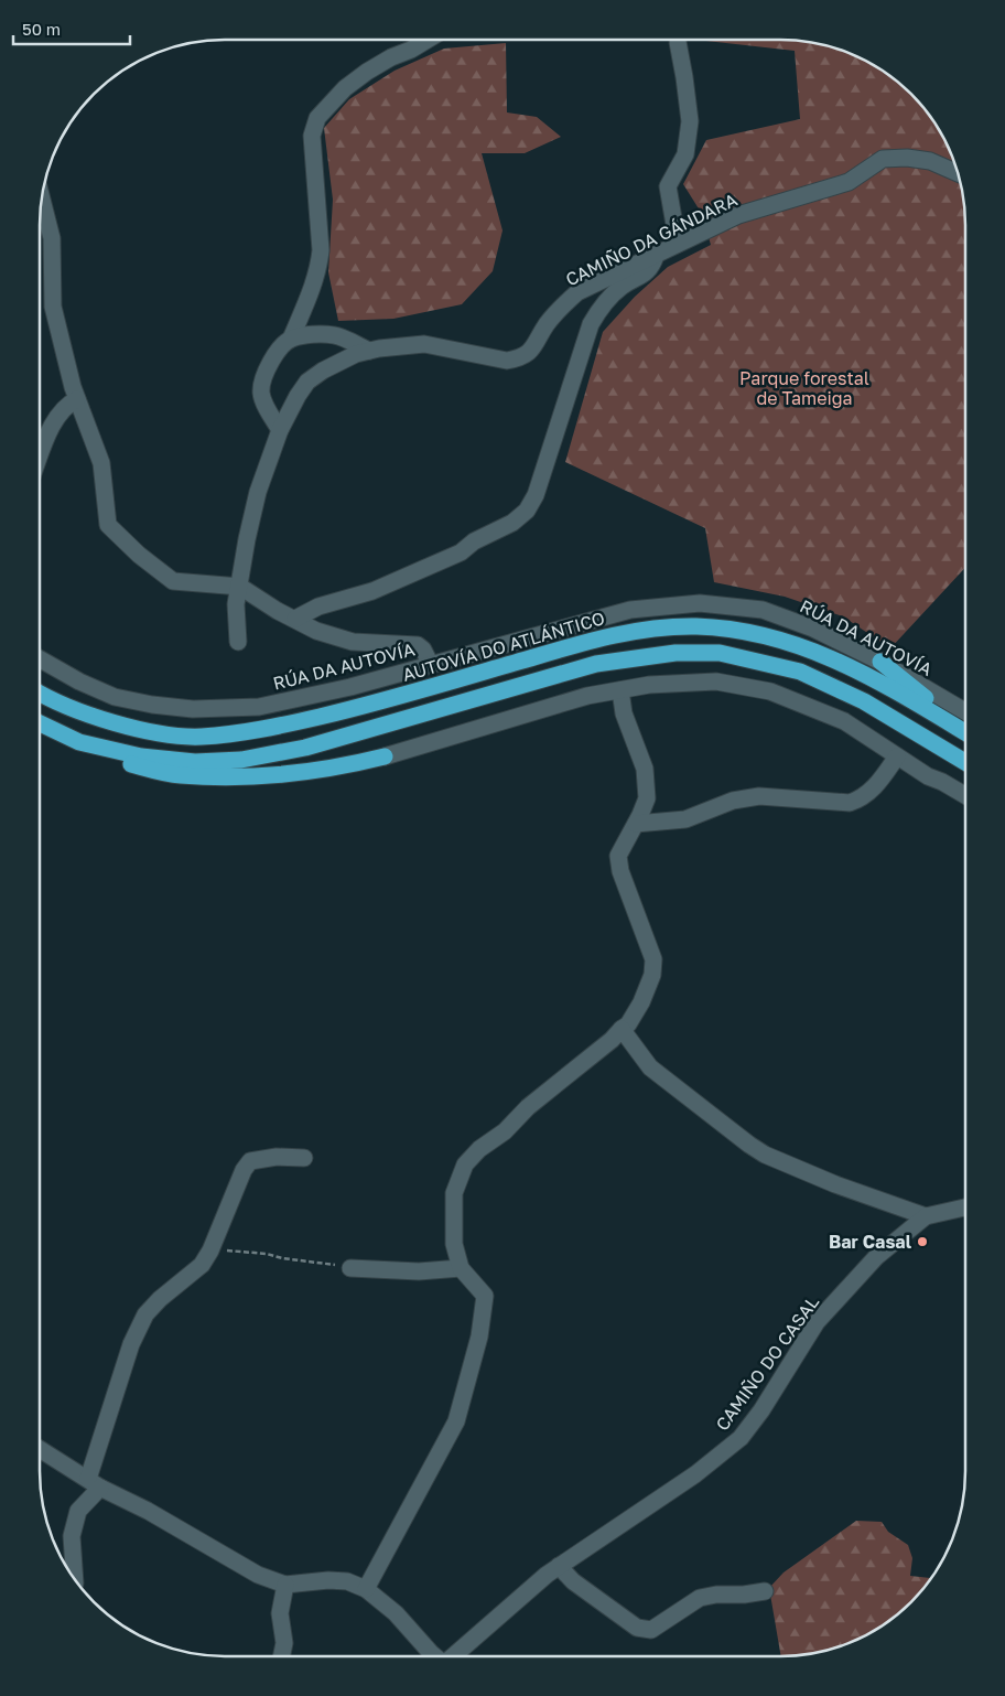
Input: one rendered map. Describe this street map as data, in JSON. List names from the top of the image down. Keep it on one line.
{"streets":{"highway":["AUTOVÍA DO ATLÁNTICO"],"street":["CAMIÑO DA GÁNDARA","RÚA DA AUTOVÍA","CAMIÑO DO CASAL"]},"parks":["Parque forestal de Tameiga"],"places":["Bar Casal"],"scale_bar":"50 m"}
